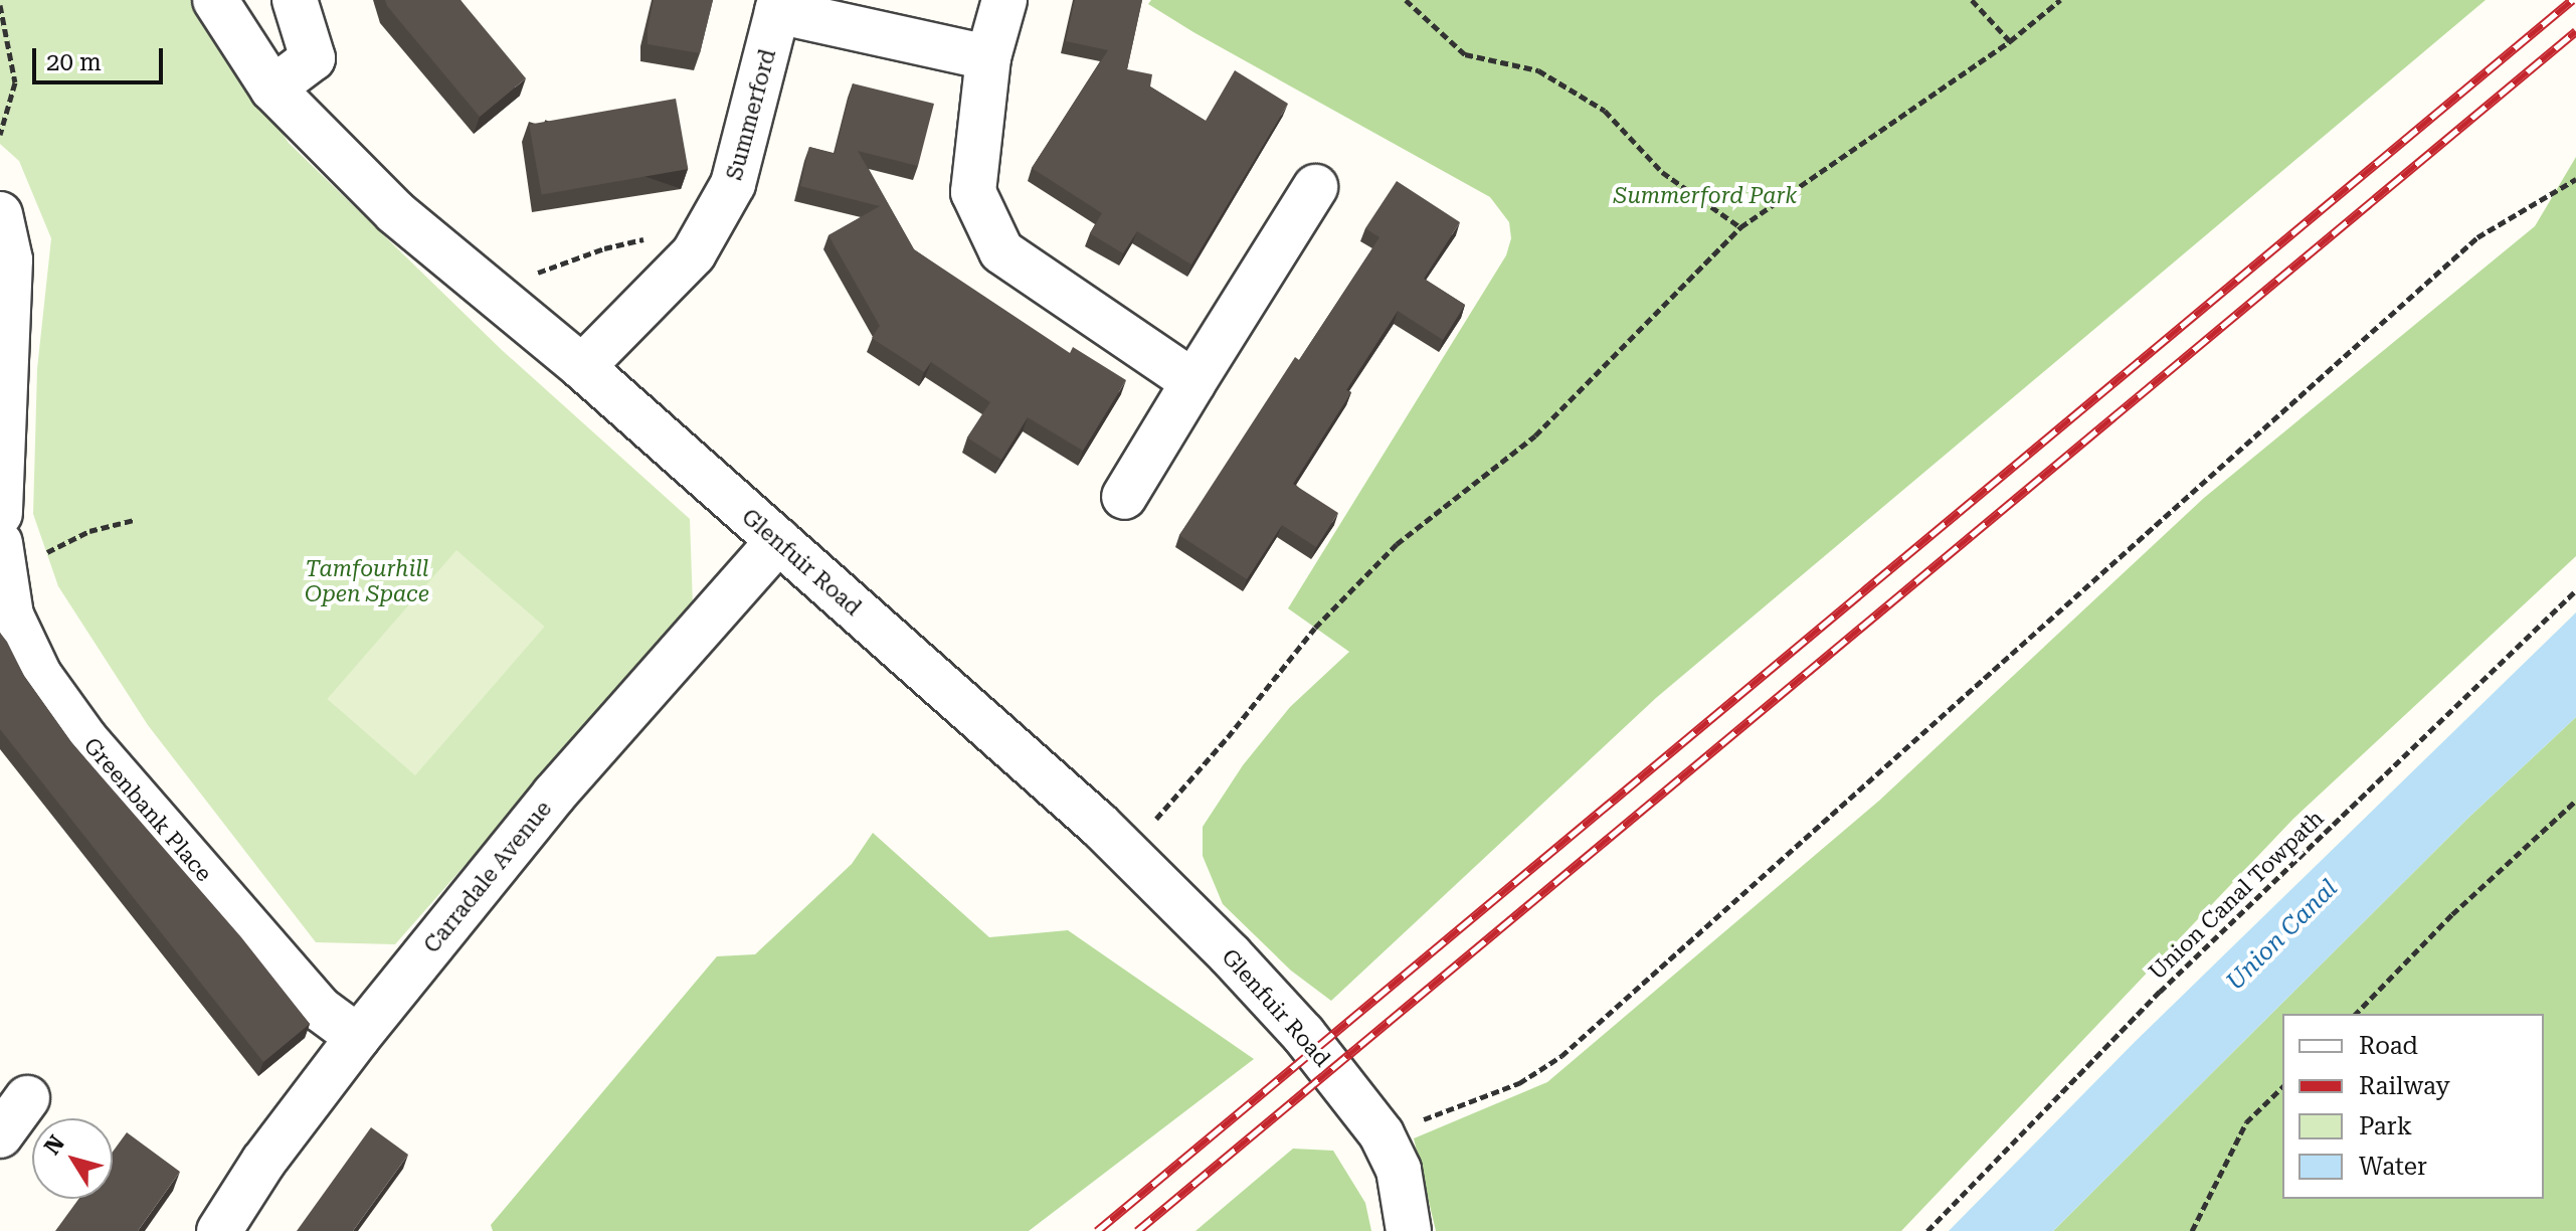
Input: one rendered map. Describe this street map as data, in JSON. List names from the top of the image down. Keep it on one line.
{"streets":{"street":["Summerford","Glenfuir Road","Greenbank Place","Carradale Avenue"],"path":["Union Canal Towpath"]},"crossings":[["Summerford","Glenfuir Road"],["Glenfuir Road","Carradale Avenue"],["Greenbank Place","Carradale Avenue"]],"water":["Union Canal"],"parks":["Summerford Park","Tamfourhill Open Space"],"legend":["Road","Railway","Park","Water"],"scale_bar":"20 m","north":"top left"}
